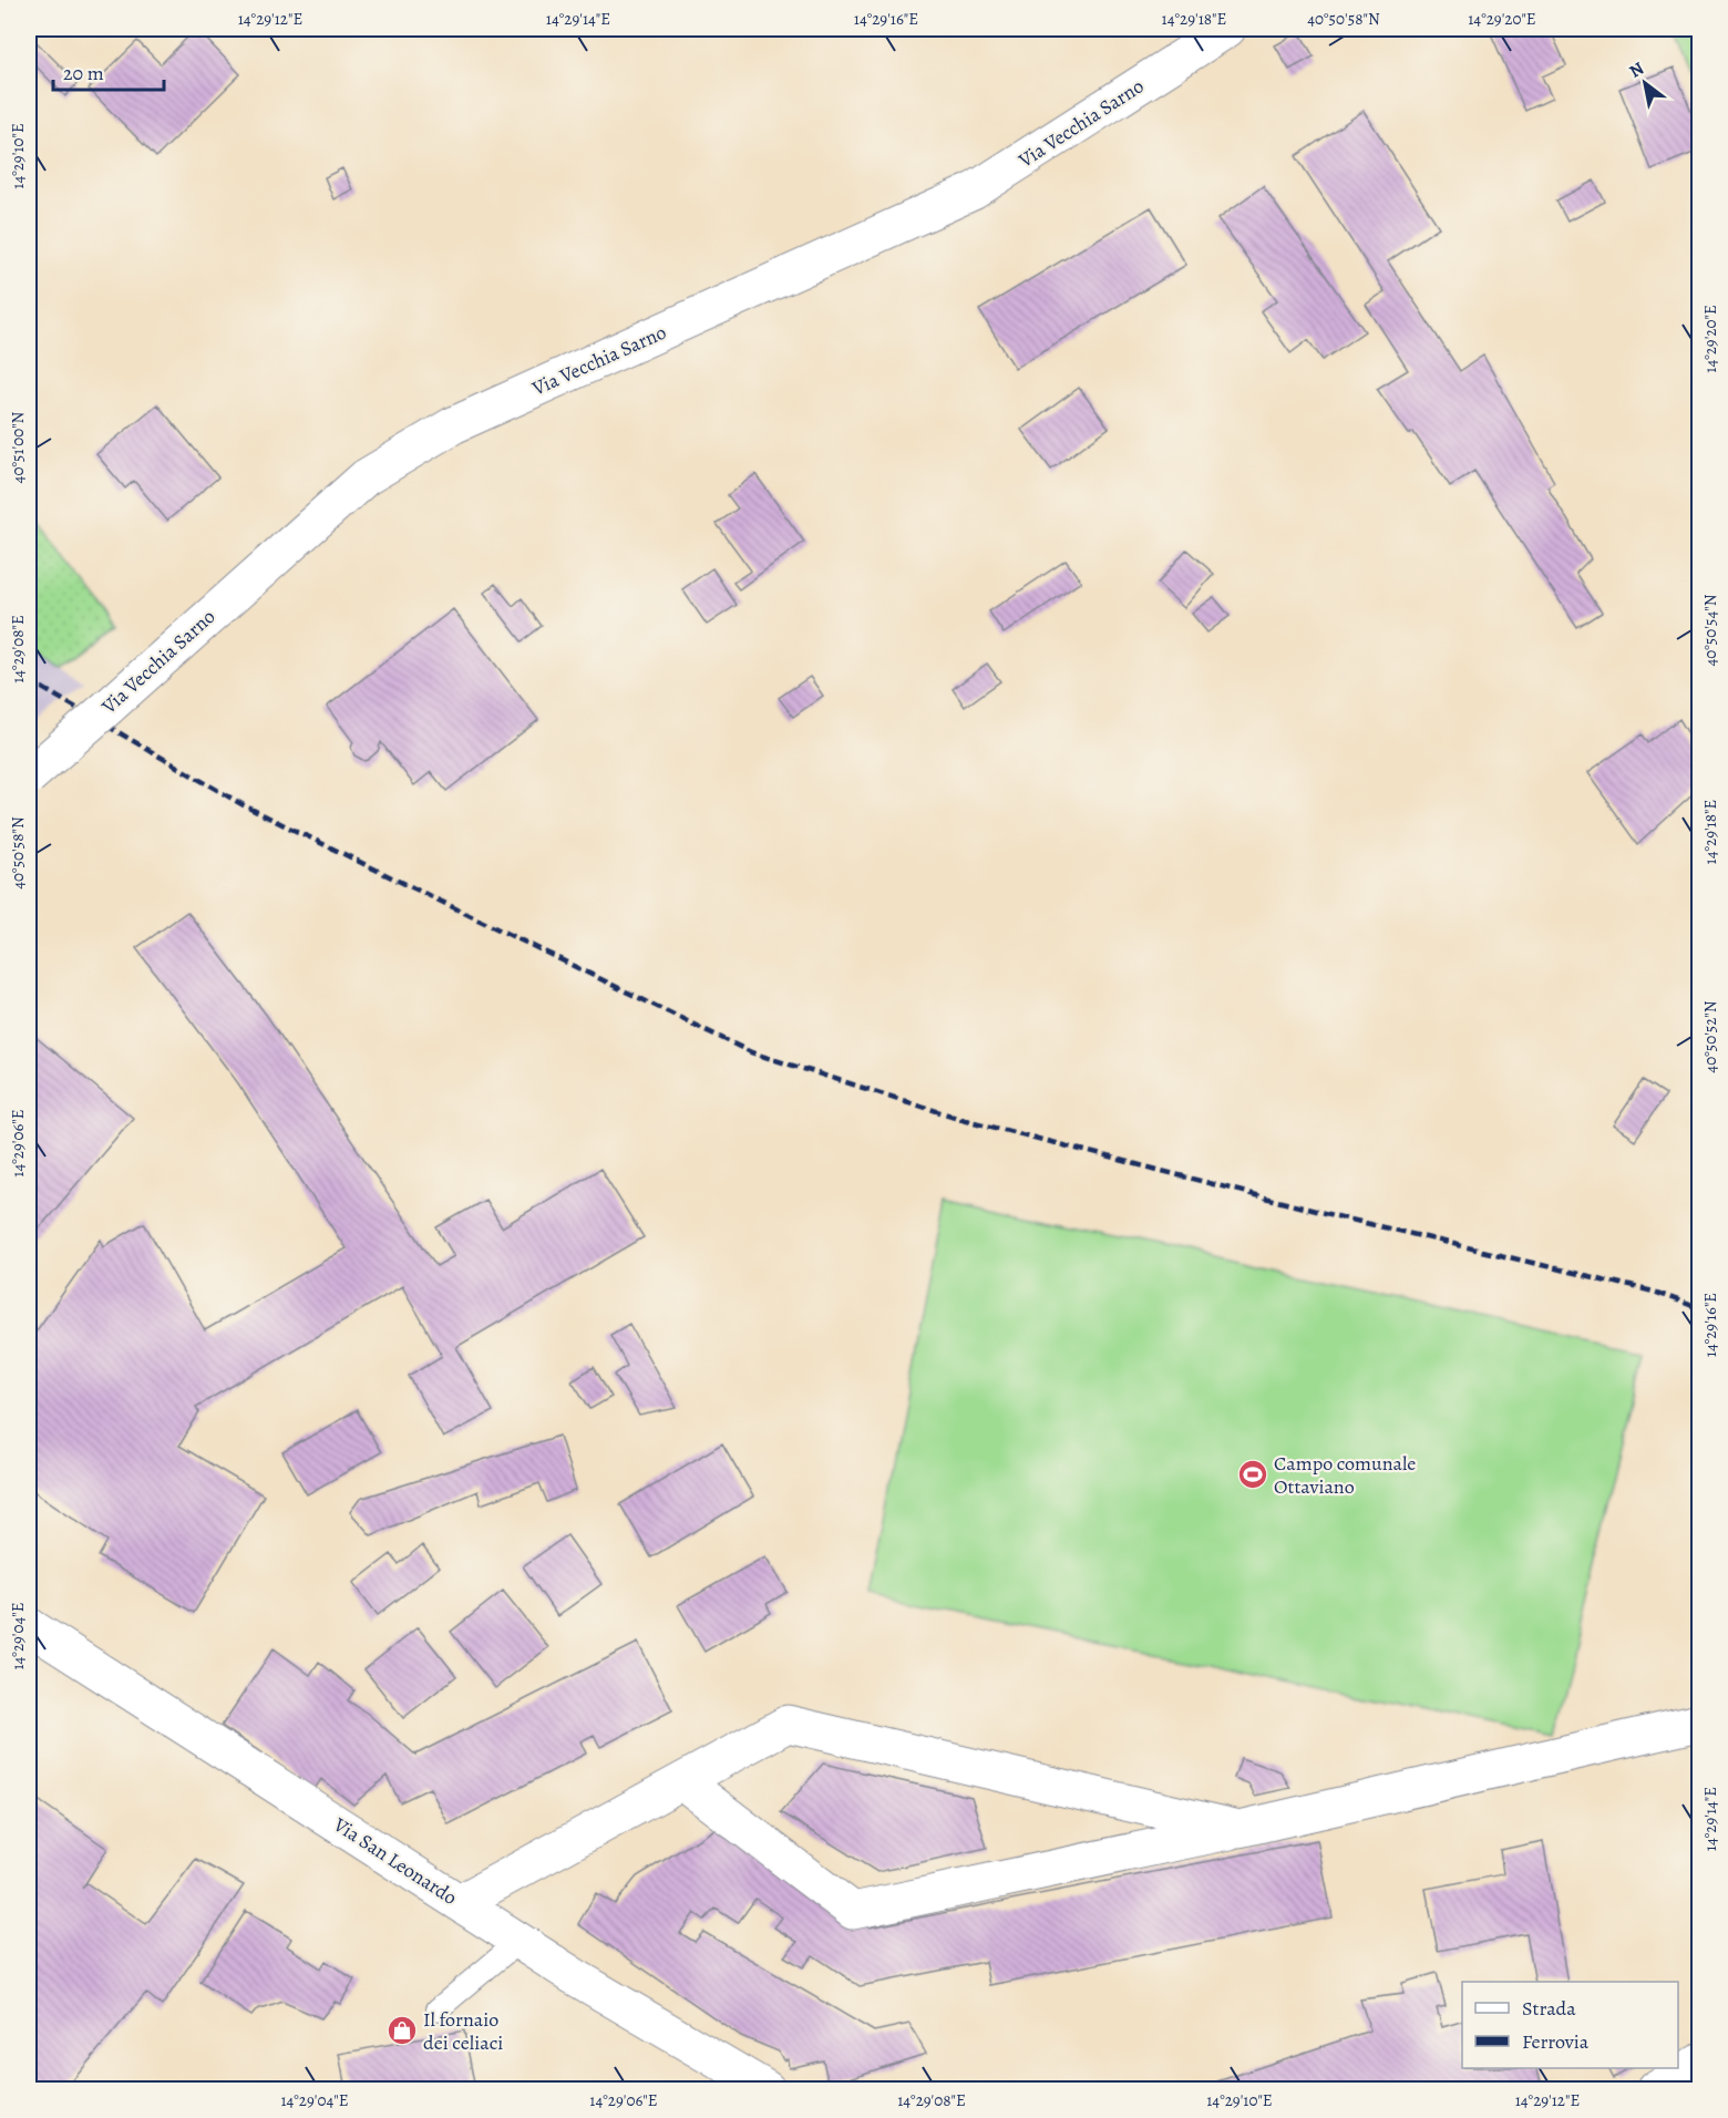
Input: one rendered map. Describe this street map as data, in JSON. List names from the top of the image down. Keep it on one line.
{"streets":{"street":["Via Vecchia Sarno","Via San Leonardo"]},"places":{"sports":["Campo comunale Ottaviano"],"shop":["Il fornaio dei celiaci"]},"legend":["Strada","Ferrovia"],"scale_bar":"20 m","north":"top left","coordinates":["14°29'12\"E","14°29'14\"E","14°29'16\"E","14°29'18\"E","40°50'58\"N","14°29'20\"E","14°29'10\"E","40°51'00\"N","40°50'54\"N","14°29'08\"E","40°50'52\"N","14°29'06\"E","14°29'04\"E"]}
